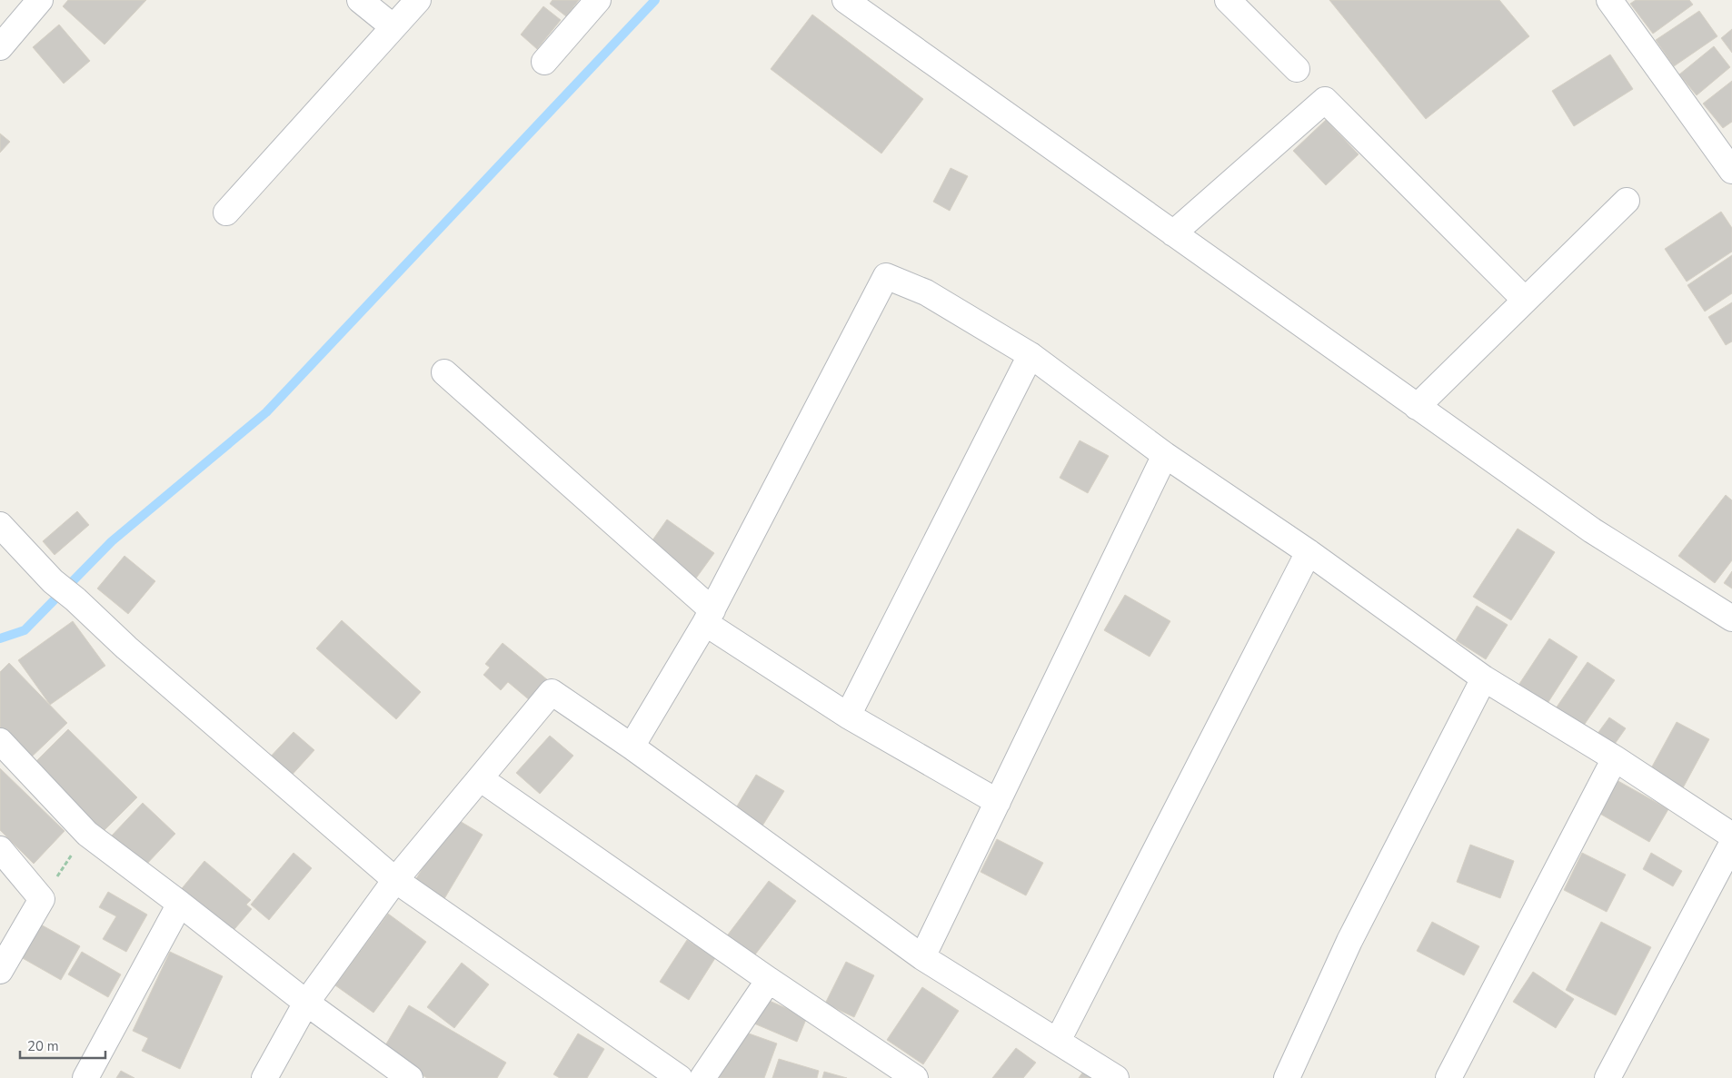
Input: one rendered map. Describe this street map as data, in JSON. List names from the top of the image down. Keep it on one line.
{"scale_bar":"20 m"}
